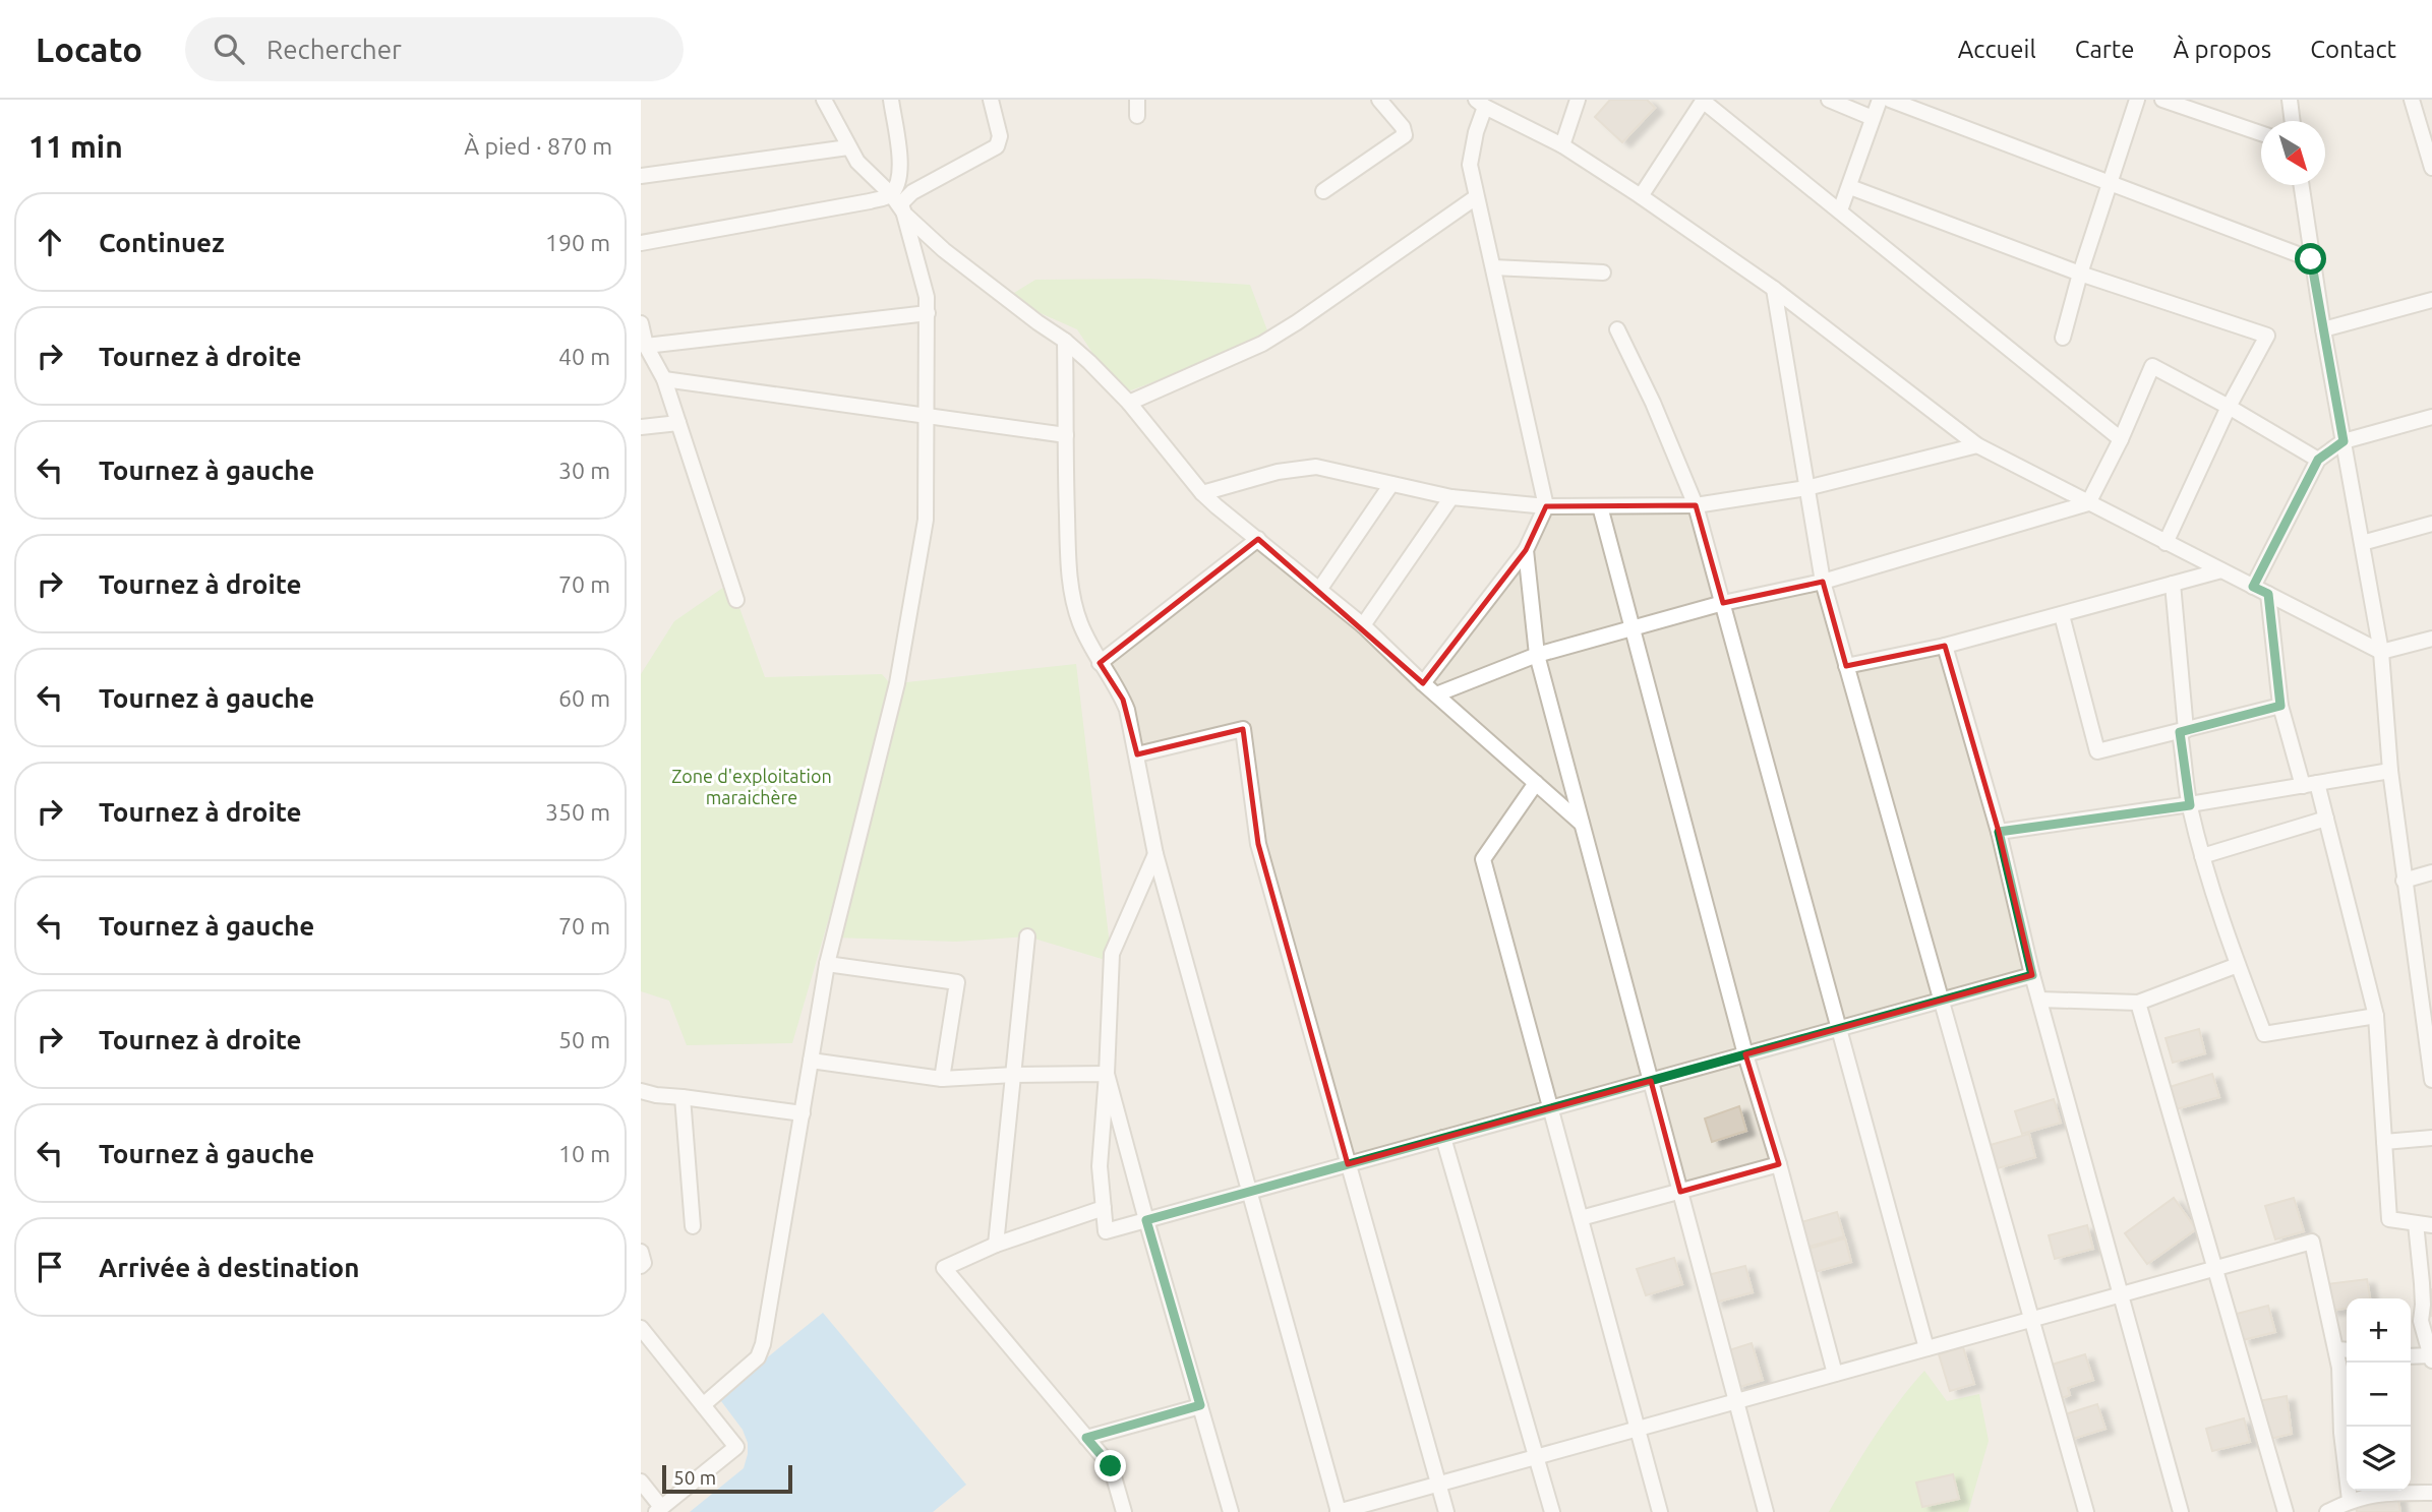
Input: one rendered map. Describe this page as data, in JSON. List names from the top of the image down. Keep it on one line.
{"parks":["Zone d'exploitation maraichère"],"scale_bar":"50 m","north":"bottom right","page":{"header":"Locato","search":"Rechercher","nav":["Accueil","Carte","À propos","Contact"],"heading":["11 min","À pied · 870 m"],"list":[["Continuez","190 m"],["Tournez à droite","40 m"],["Tournez à gauche","30 m"],["Tournez à droite","70 m"],["Tournez à gauche","60 m"],["Tournez à droite","350 m"],["Tournez à gauche","70 m"],["Tournez à droite","50 m"],["Tournez à gauche","10 m"],"Arrivée à destination"],"map_buttons":["+","−"],"scale":"50 m"}}
